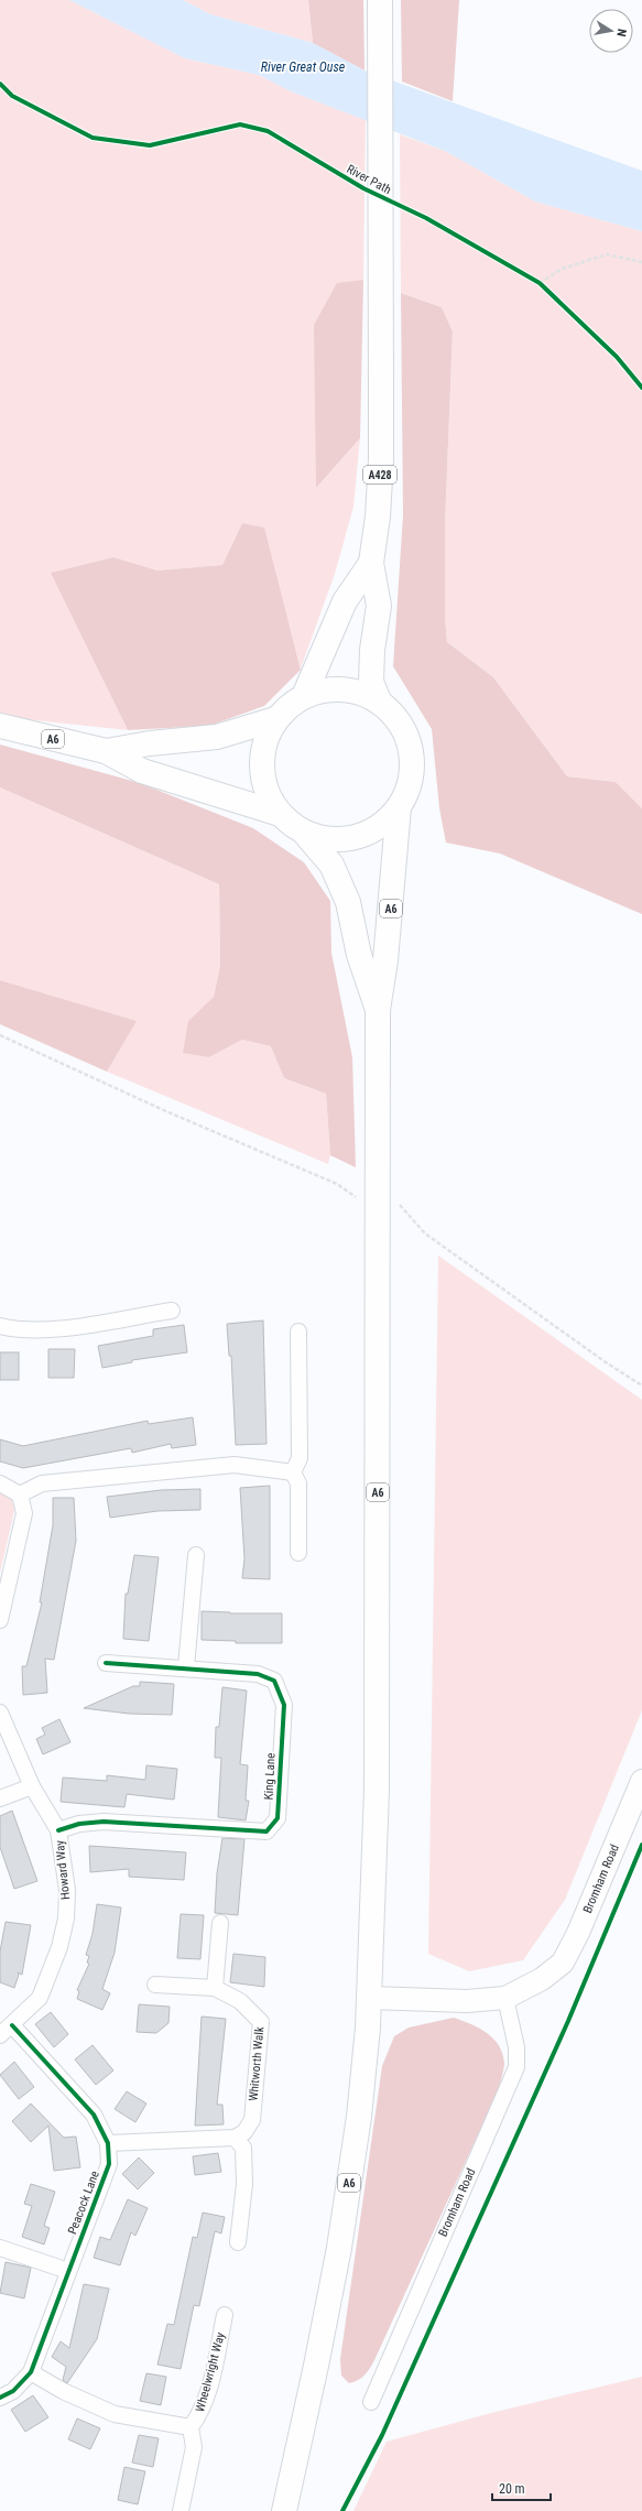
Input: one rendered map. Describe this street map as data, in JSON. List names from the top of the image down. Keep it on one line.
{"streets":{"highway":["A428","A6"],"street":["King Lane","Howard Way","Bromham Road","Whitworth Walk","Peacock Lane","Wheelwright Way"],"cycle path":["River Path"]},"crossings":[["A428","A6"],["A6","Bromham Road"],["King Lane","Howard Way"],["Howard Way","Peacock Lane"],["Peacock Lane","Wheelwright Way"]],"water":["River Great Ouse"],"scale_bar":"20 m","north":"right"}
